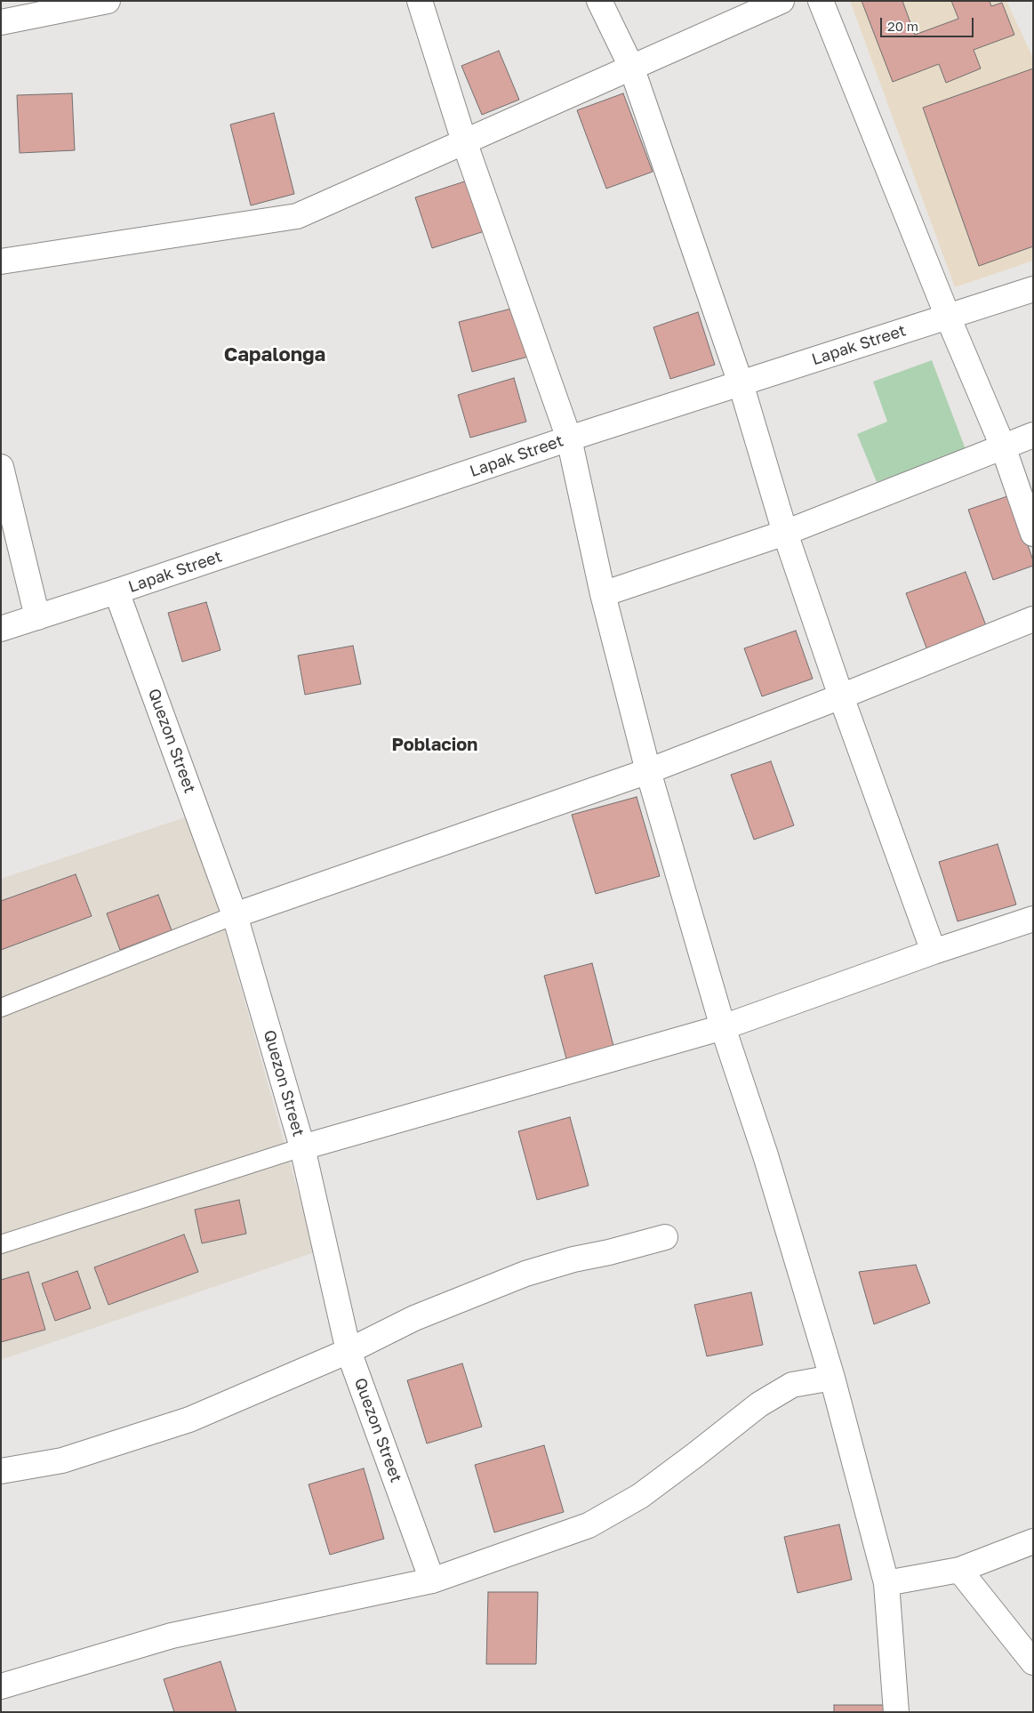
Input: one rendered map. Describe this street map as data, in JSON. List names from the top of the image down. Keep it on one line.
{"streets":{"street":["Lapak Street","Quezon Street"]},"crossings":[["Lapak Street","Quezon Street"]],"districts":["Capalonga","Poblacion"],"scale_bar":"20 m"}
